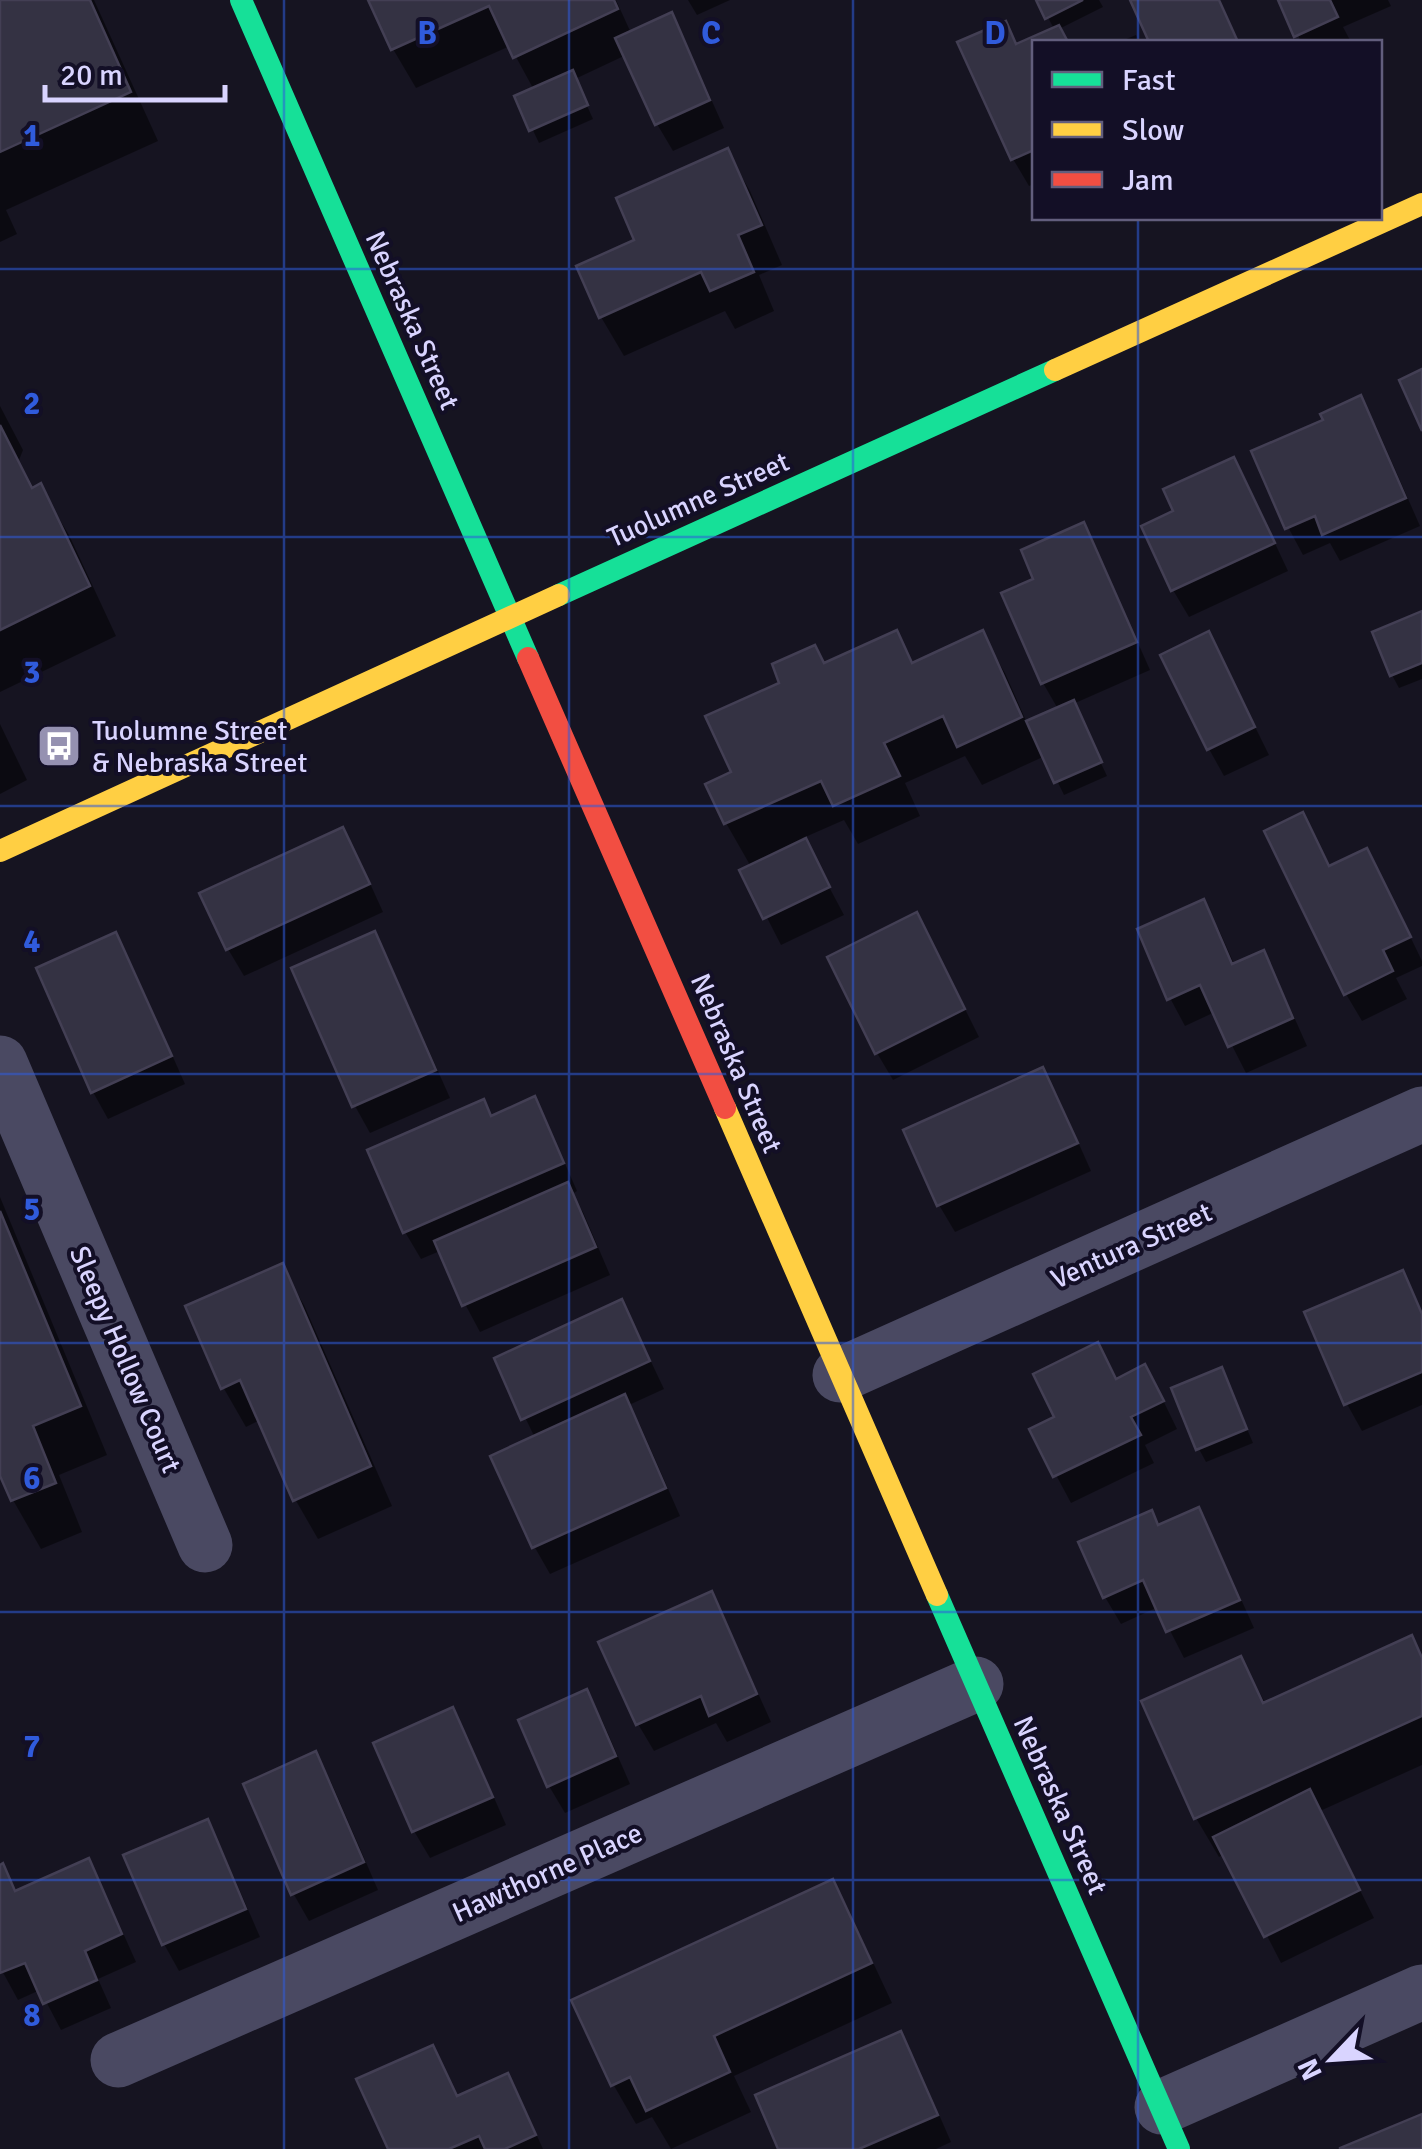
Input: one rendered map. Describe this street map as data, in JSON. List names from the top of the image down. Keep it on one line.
{"streets":{"street":["Nebraska Street","Tuolumne Street","Ventura Street","Sleepy Hollow Court","Hawthorne Place"]},"crossings":[["Nebraska Street","Tuolumne Street"],["Nebraska Street","Ventura Street"],["Nebraska Street","Hawthorne Place"]],"places":{"bus stop":["Tuolumne Street & Nebraska Street"]},"legend":["Fast","Slow","Jam"],"scale_bar":"20 m","north":"bottom left","grid":{"columns":["B","C","D"],"rows":["1","2","3","4","5","6","7","8"]}}
